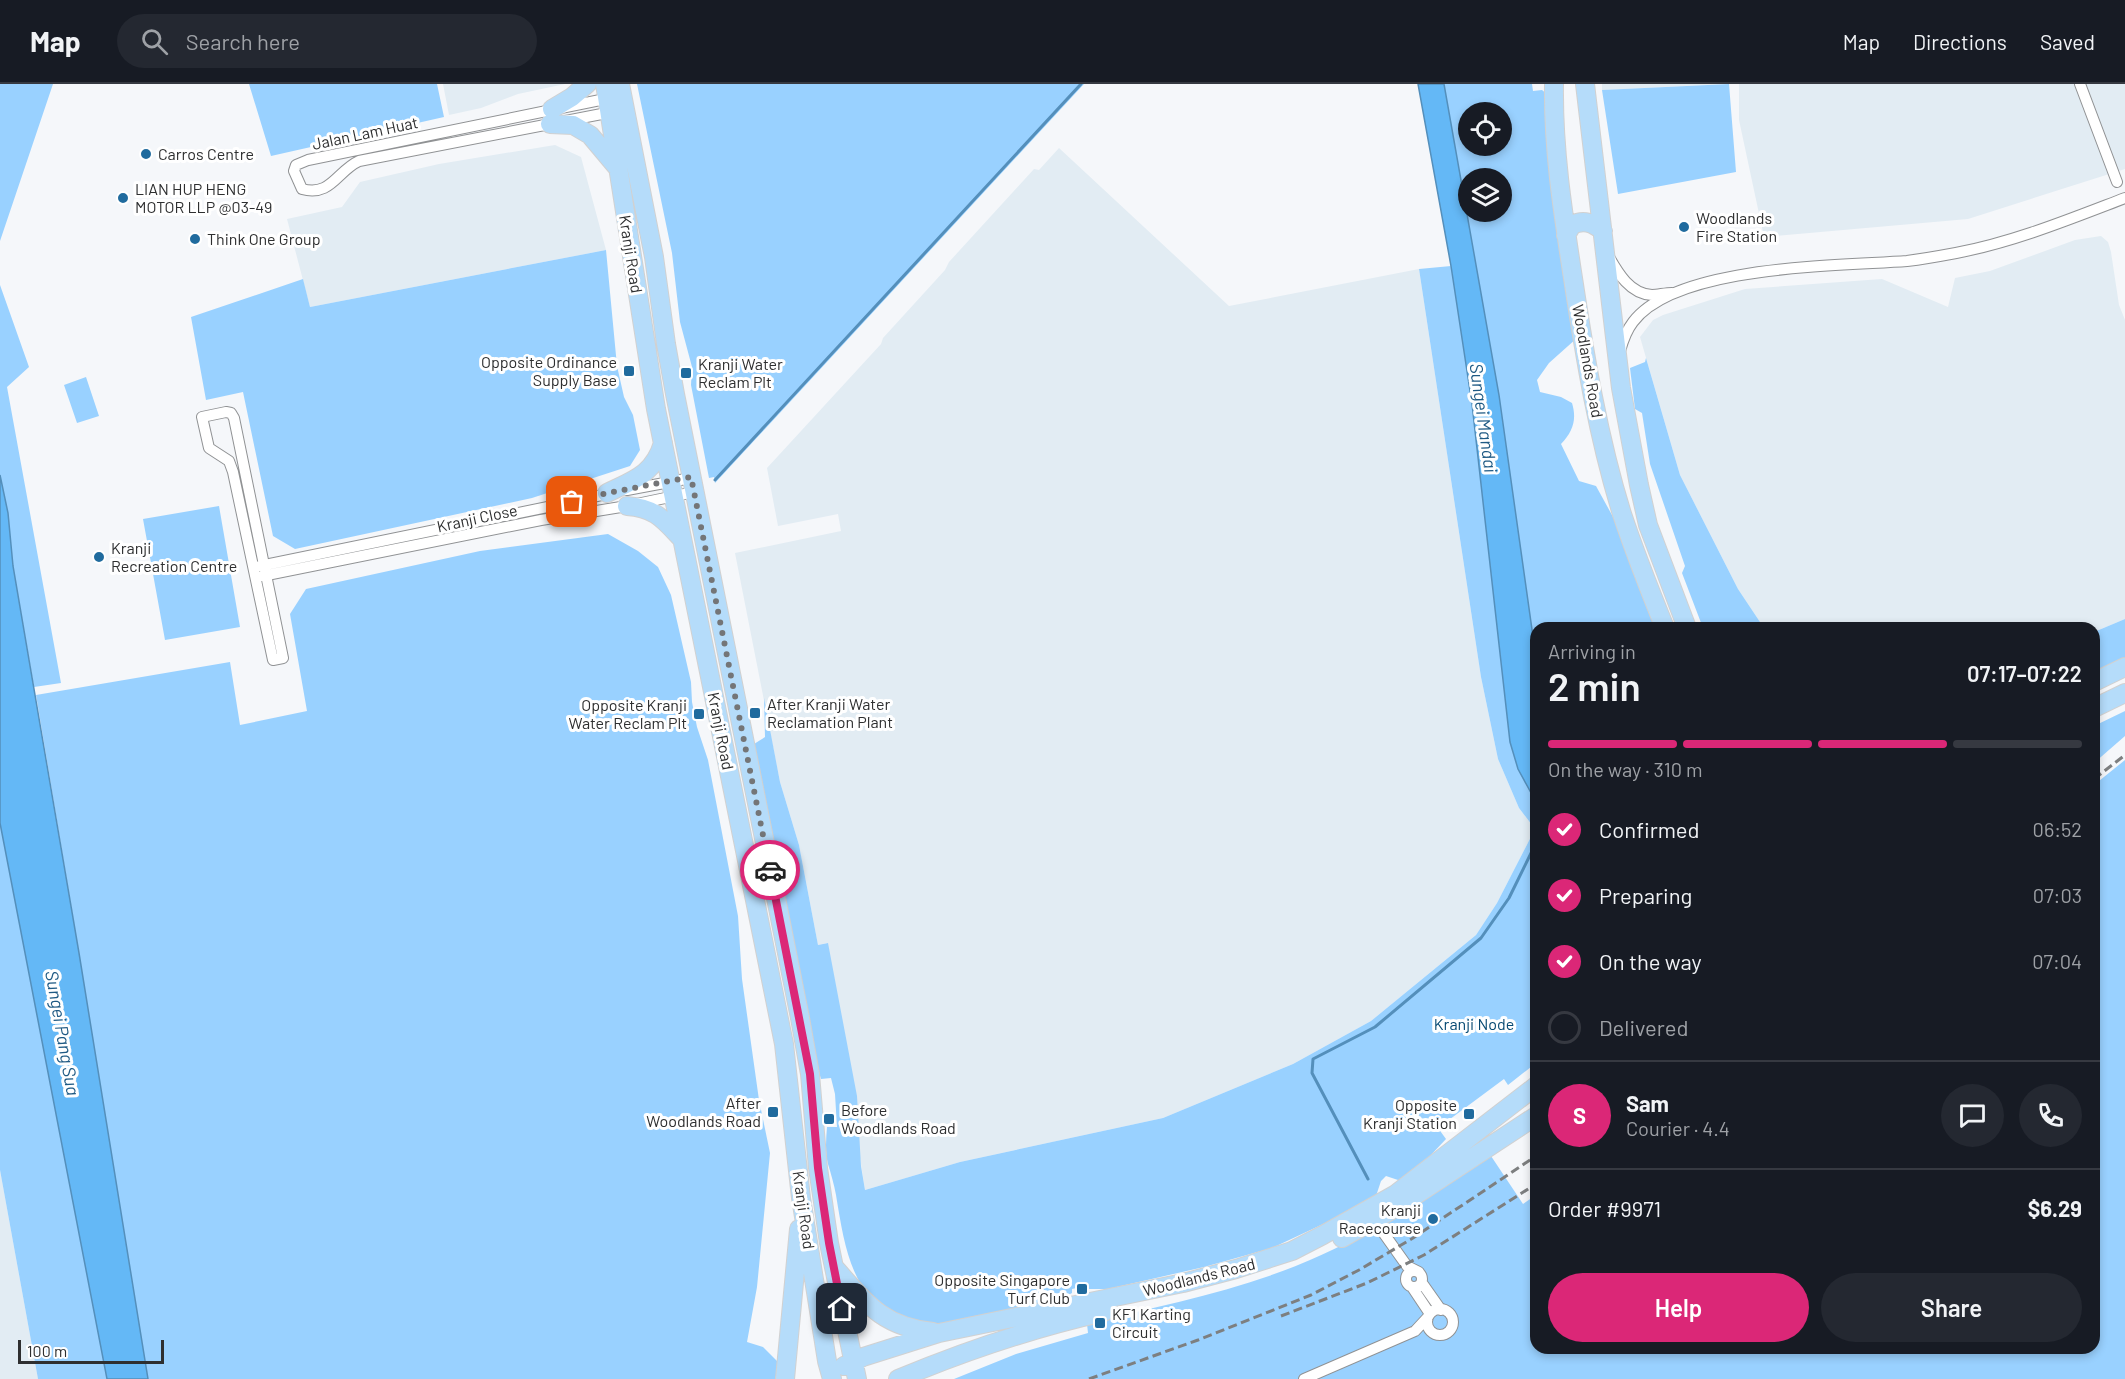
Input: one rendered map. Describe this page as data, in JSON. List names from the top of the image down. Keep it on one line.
{"streets":{"main road":["Kranji Road","Woodlands Road"],"street":["Jalan Lam Huat","Kranji Close"]},"crossings":[["Jalan Lam Huat","Kranji Road"],["Kranji Road","Woodlands Road"],["Kranji Road","Kranji Close"]],"water":["Sungei Mandai","Sungei Pang Sua"],"parks":["Kranji Node"],"places":{"other":["Carros Centre","LIAN HUP HENG MOTOR LLP @03-49","Woodlands Fire Station","Think One Group","Kranji Recreation Centre","Kranji Racecourse"],"transit":["Opposite Ordinance Supply Base","Kranji Water Reclam Plt","After Kranji Water Reclamation Plant","Opposite Kranji Water Reclam Plt","After Woodlands Road","Opposite Kranji Station","Before Woodlands Road","Opposite Singapore Turf Club","KF1 Karting Circuit"]},"scale_bar":"100 m","page":{"header":"Map","search":"Search here","nav":["Map","Directions","Saved"],"heading":["2 min","Arriving in","07:17–07:22"],"panel":["Sam","Courier · 4.4","Order #9971","$6.29"],"bar":"On the way · 310 m","list":[["Confirmed","06:52"],["Preparing","07:03"],["On the way","07:04"],"Delivered"],"round":"S","buttons":["Help","Share"],"scale":"100 m"}}
